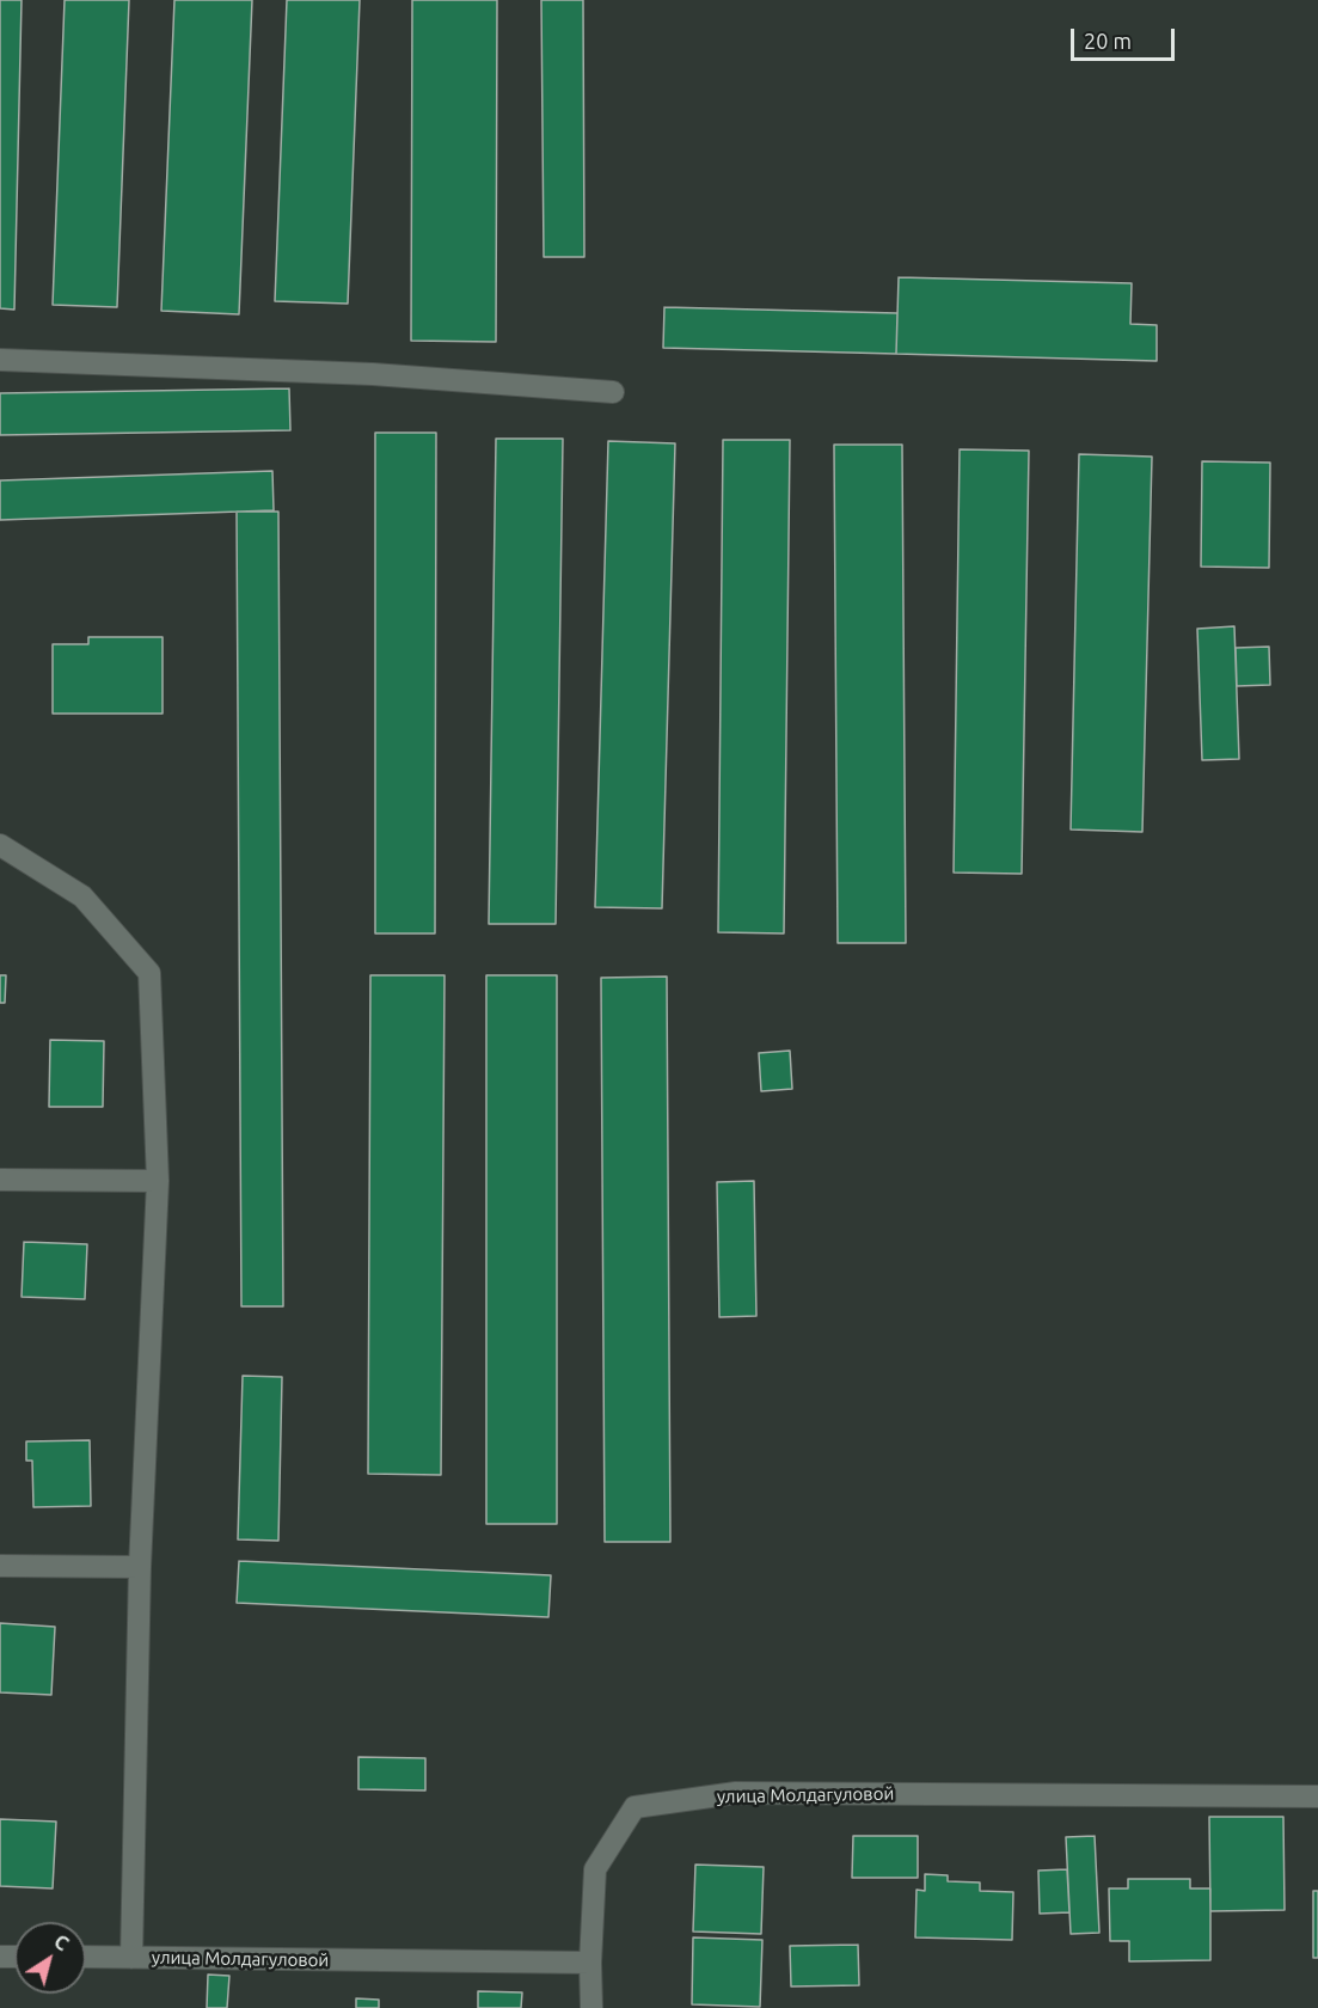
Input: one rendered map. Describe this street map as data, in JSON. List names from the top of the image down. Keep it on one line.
{"streets":{"street":["улица Молдагуловой"]},"scale_bar":"20 m","north":"top right"}
